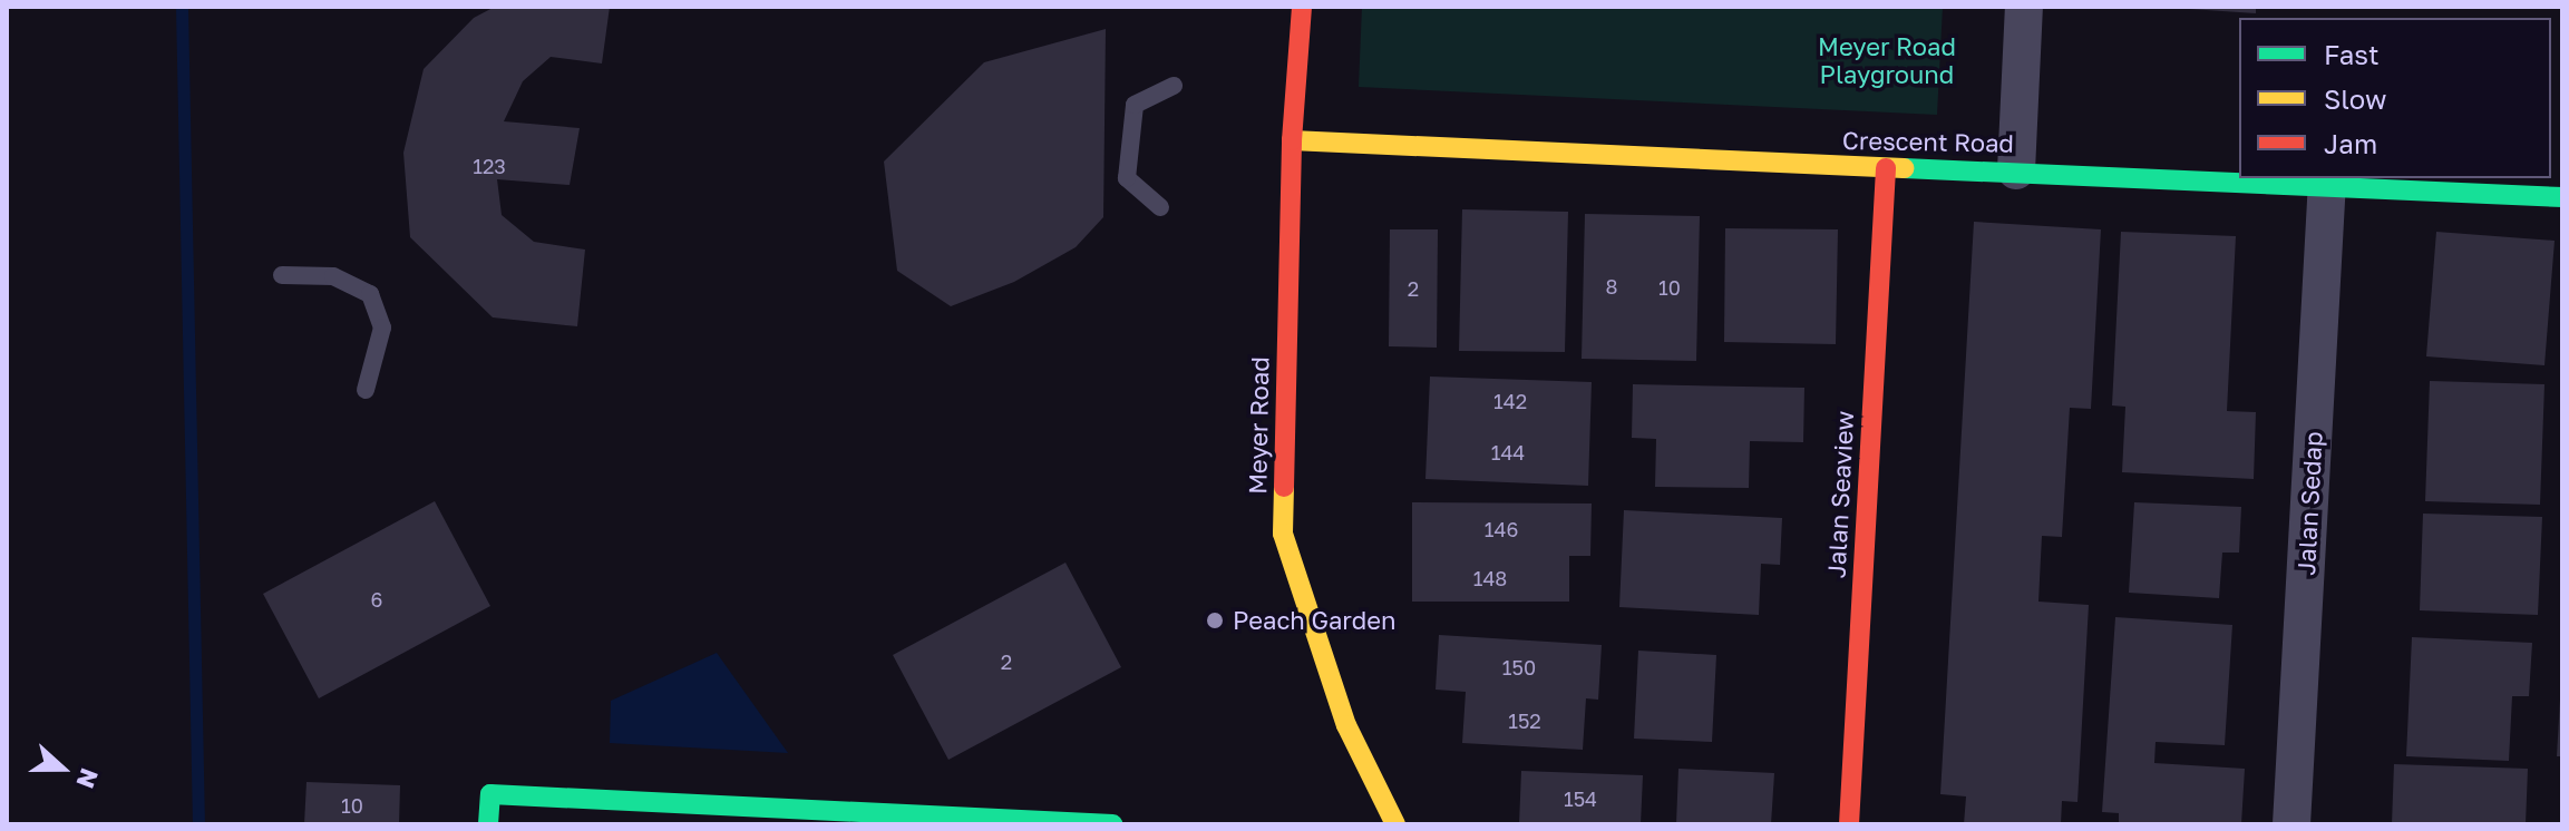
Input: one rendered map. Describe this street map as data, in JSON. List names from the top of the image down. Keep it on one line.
{"streets":{"street":["Crescent Road","Meyer Road","Jalan Seaview","Jalan Sedap"]},"crossings":[["Crescent Road","Meyer Road"],["Crescent Road","Jalan Seaview"],["Crescent Road","Jalan Sedap"]],"parks":["Meyer Road Playground"],"places":["Peach Garden"],"house_numbers":["123","8","10","2","142","144","146","148","6","2","150","152","154","10"],"legend":["Fast","Slow","Jam"],"north":"right"}
